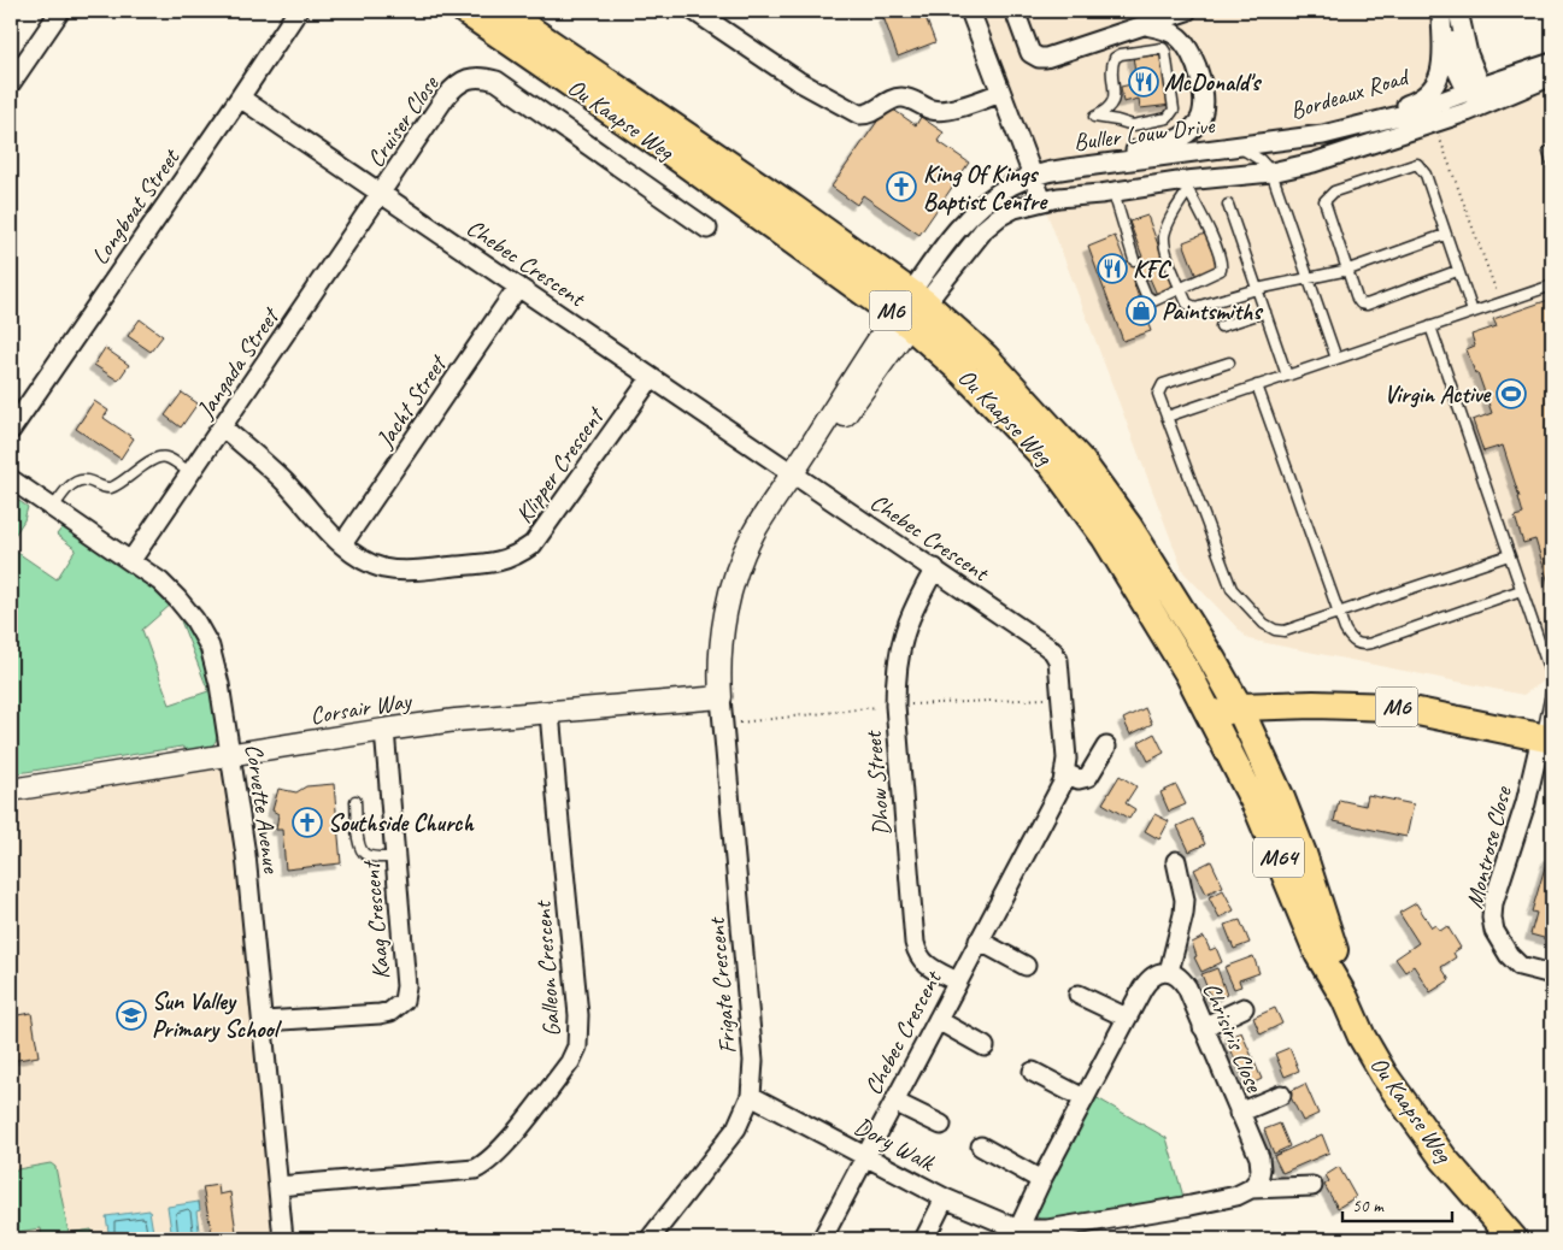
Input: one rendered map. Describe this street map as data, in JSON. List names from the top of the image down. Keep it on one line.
{"streets":{"main road":["Ou Kaapse Weg","M6","M64"],"street":["Bordeaux Road","Cruiser Close","Buller Louw Drive","Longboat Street","Chebec Crescent","Jangada Street","Jacht Street","Klipper Crescent","Corsair Way","Dhow Street","Corvette Avenue","Montrose Close","Kaag Crescent","Galleon Crescent","Frigate Crescent","Chrisiris Close","Dory Walk"]},"crossings":[["Bordeaux Road","Buller Louw Drive"],["Ou Kaapse Weg","Buller Louw Drive"],["Ou Kaapse Weg","M6"],["Cruiser Close","Chebec Crescent"],["Cruiser Close","Jangada Street"],["Buller Louw Drive","Chebec Crescent"],["Buller Louw Drive","Corsair Way"],["Buller Louw Drive","Frigate Crescent"],["Longboat Street","Chebec Crescent"],["Chebec Crescent","Jangada Street"],["Chebec Crescent","Jacht Street"],["Chebec Crescent","Klipper Crescent"],["Chebec Crescent","Dhow Street"],["Chebec Crescent","Dory Walk"],["M6","Montrose Close"],["Jangada Street","Klipper Crescent"],["Jangada Street","Corvette Avenue"],["Jacht Street","Klipper Crescent"],["Corsair Way","Corvette Avenue"],["Corsair Way","Kaag Crescent"],["Corsair Way","Galleon Crescent"],["Corsair Way","Frigate Crescent"],["Corvette Avenue","Kaag Crescent"],["Corvette Avenue","Galleon Crescent"],["Frigate Crescent","Dory Walk"],["Chrisiris Close","Dory Walk"]],"places":{"restaurant":["McDonald's","KFC"],"church":["King Of Kings Baptist Centre","Southside Church"],"shop":["Paintsmiths"],"sports":["Virgin Active"],"school or university":["Sun Valley Primary School"]},"scale_bar":"50 m"}
